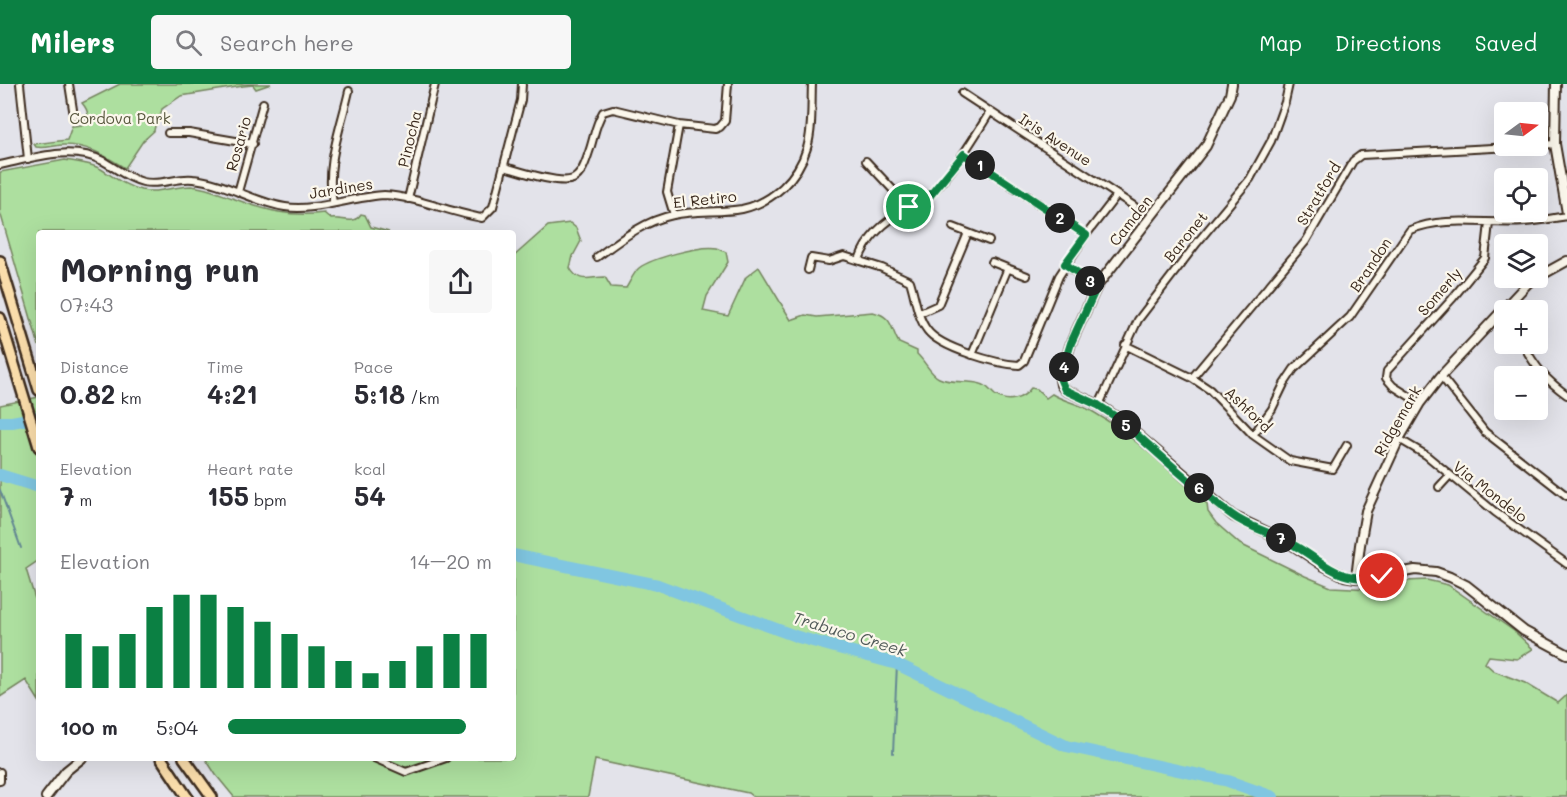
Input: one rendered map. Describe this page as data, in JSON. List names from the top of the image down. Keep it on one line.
{"streets":{"street":["Pinocha","Iris Avenue","Rosario","Jardines","Stratford","El Retiro","Camden","Baronet","Brandon","Somerly","Ashford","Ridgemark","Via Mondelo"]},"crossings":[["Pinocha","Jardines"],["Rosario","Jardines"],["Stratford","Ashford"],["Camden","Baronet"],["Baronet","Ashford"],["Brandon","Somerly"],["Brandon","Ashford"],["Somerly","Ridgemark"],["Ridgemark","Via Mondelo"]],"water":["Trabuco Creek"],"parks":["Cordova Park"],"north":"right","page":{"header":"Milers","search":"Search here","nav":["Map","Directions","Saved"],"map_buttons":["+","−"],"pins":["1","2","3","4","5","6","7"],"heading":["Morning run","07:43"],"stats":[["Distance","0.82 km"],["Time","4:21"],["Pace","5:18 /km"],["Elevation","7 m"],["Heart rate","155 bpm"],["kcal","54"]],"chart":["Elevation","14–20 m"],"list":[{"name":"100 m","note":"5:04"}]}}
